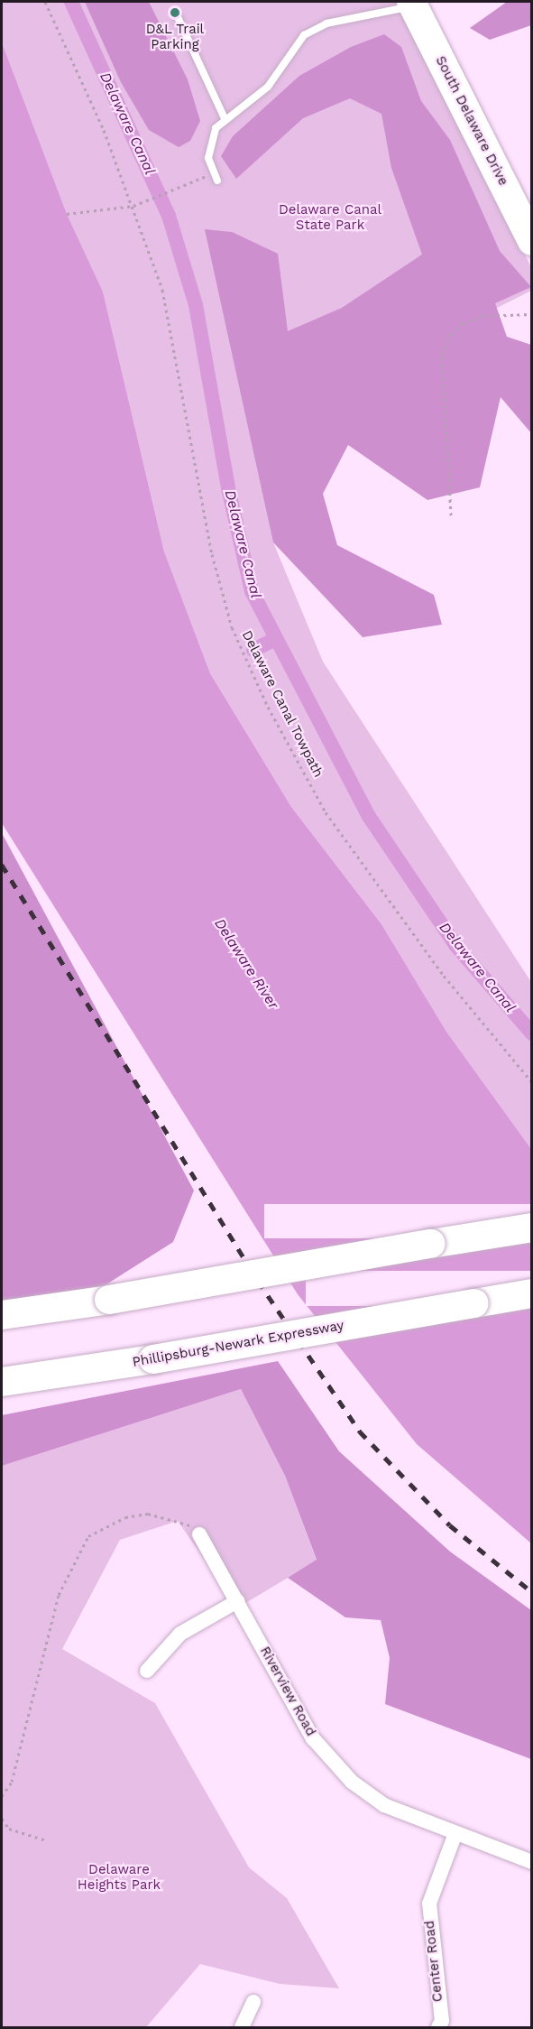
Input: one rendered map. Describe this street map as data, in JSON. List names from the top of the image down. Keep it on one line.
{"streets":{"highway":["South Delaware Drive","Phillipsburg-Newark Expressway"],"street":["Riverview Road","Center Road"],"path":["Delaware Canal Towpath"]},"crossings":[["Riverview Road","Center Road"]],"water":["Delaware Canal","Delaware River"],"parks":["Delaware Canal State Park","Delaware Heights Park"],"places":["D&L Trail Parking"]}
